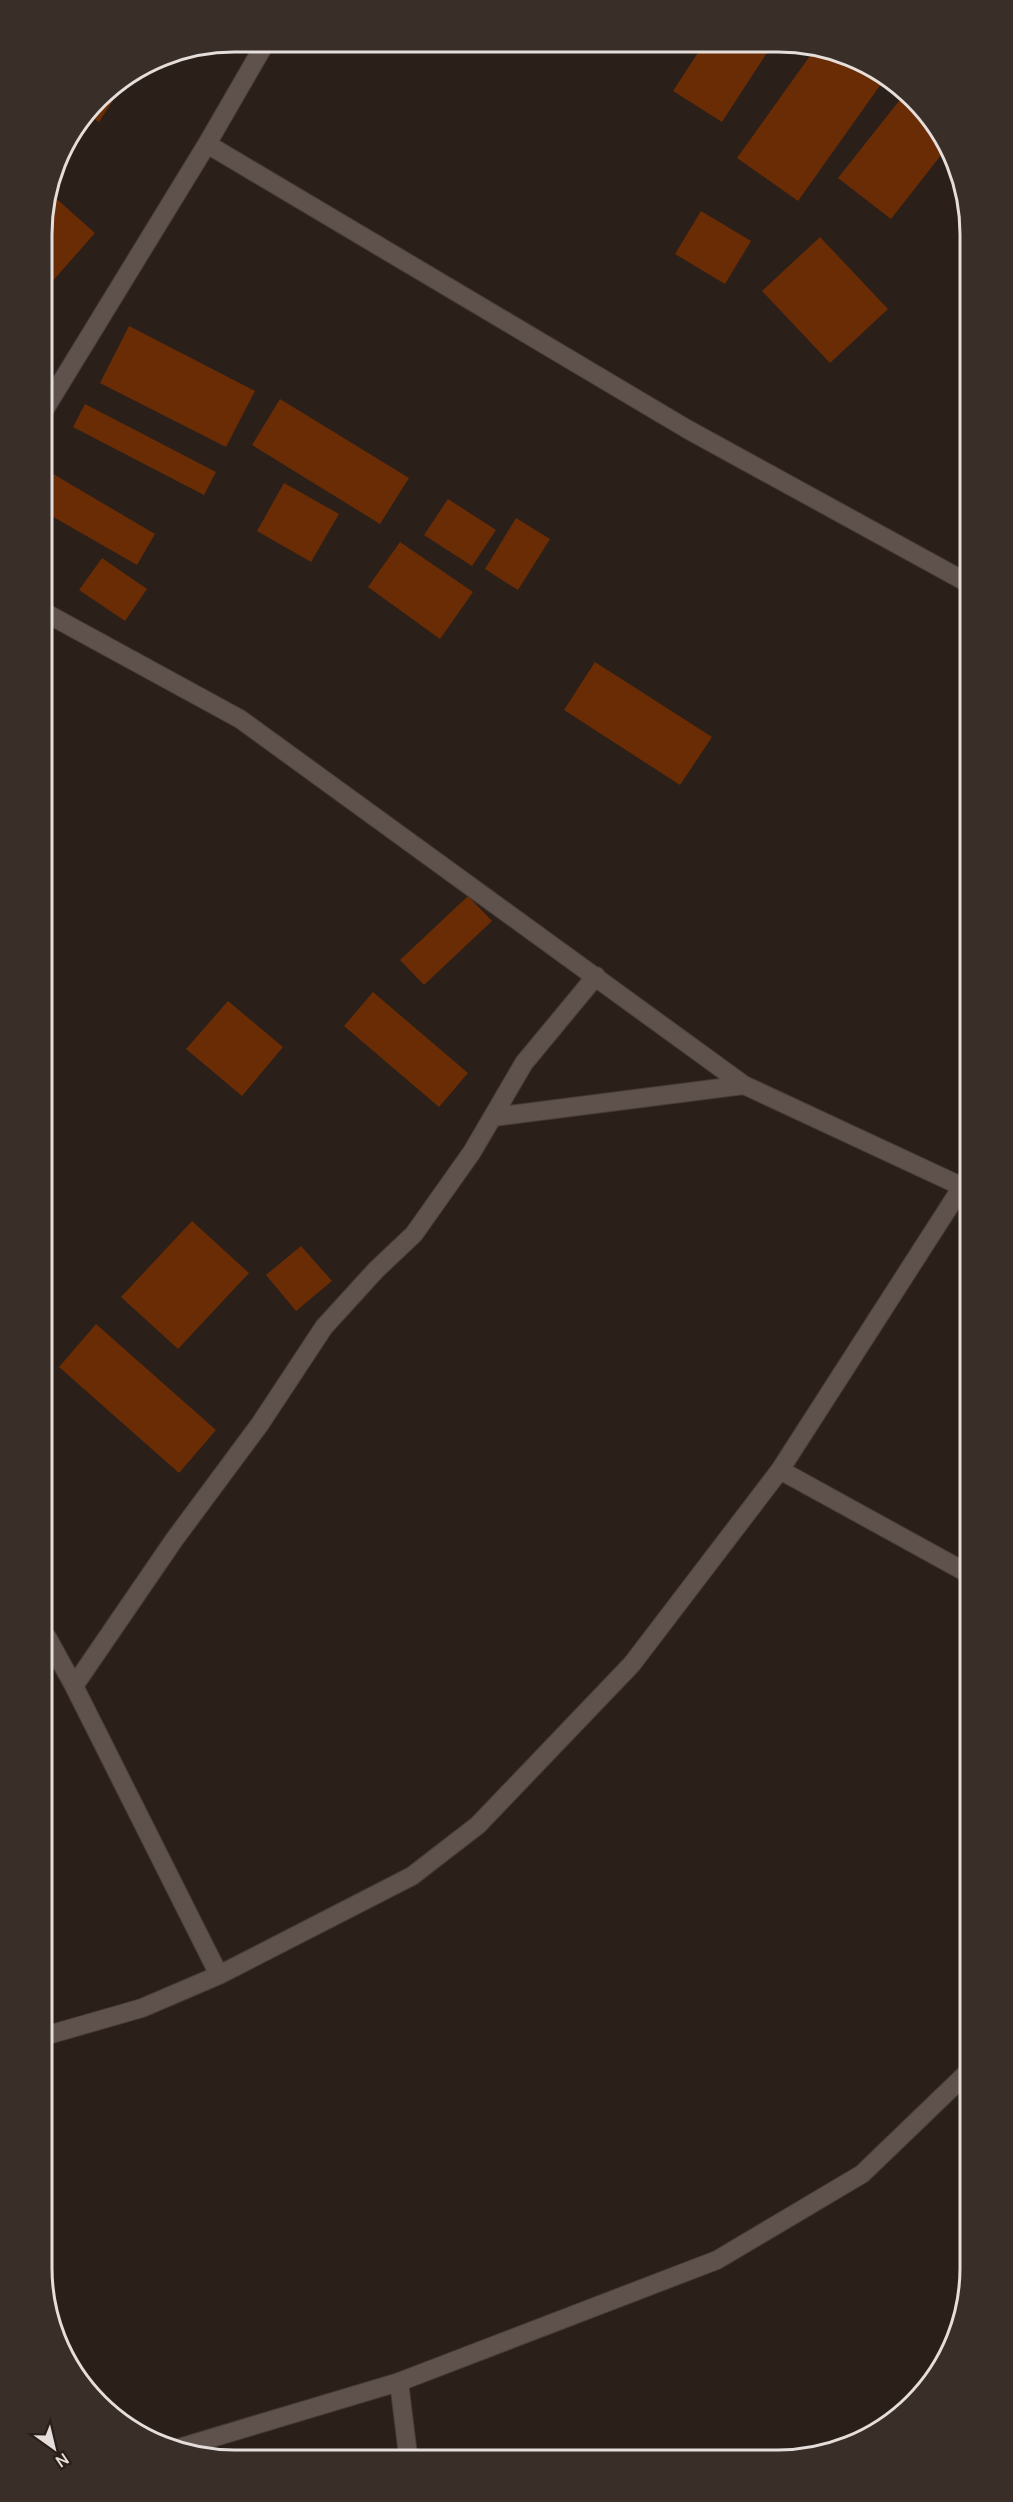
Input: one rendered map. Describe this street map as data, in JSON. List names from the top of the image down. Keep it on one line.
{"north":"bottom right"}
